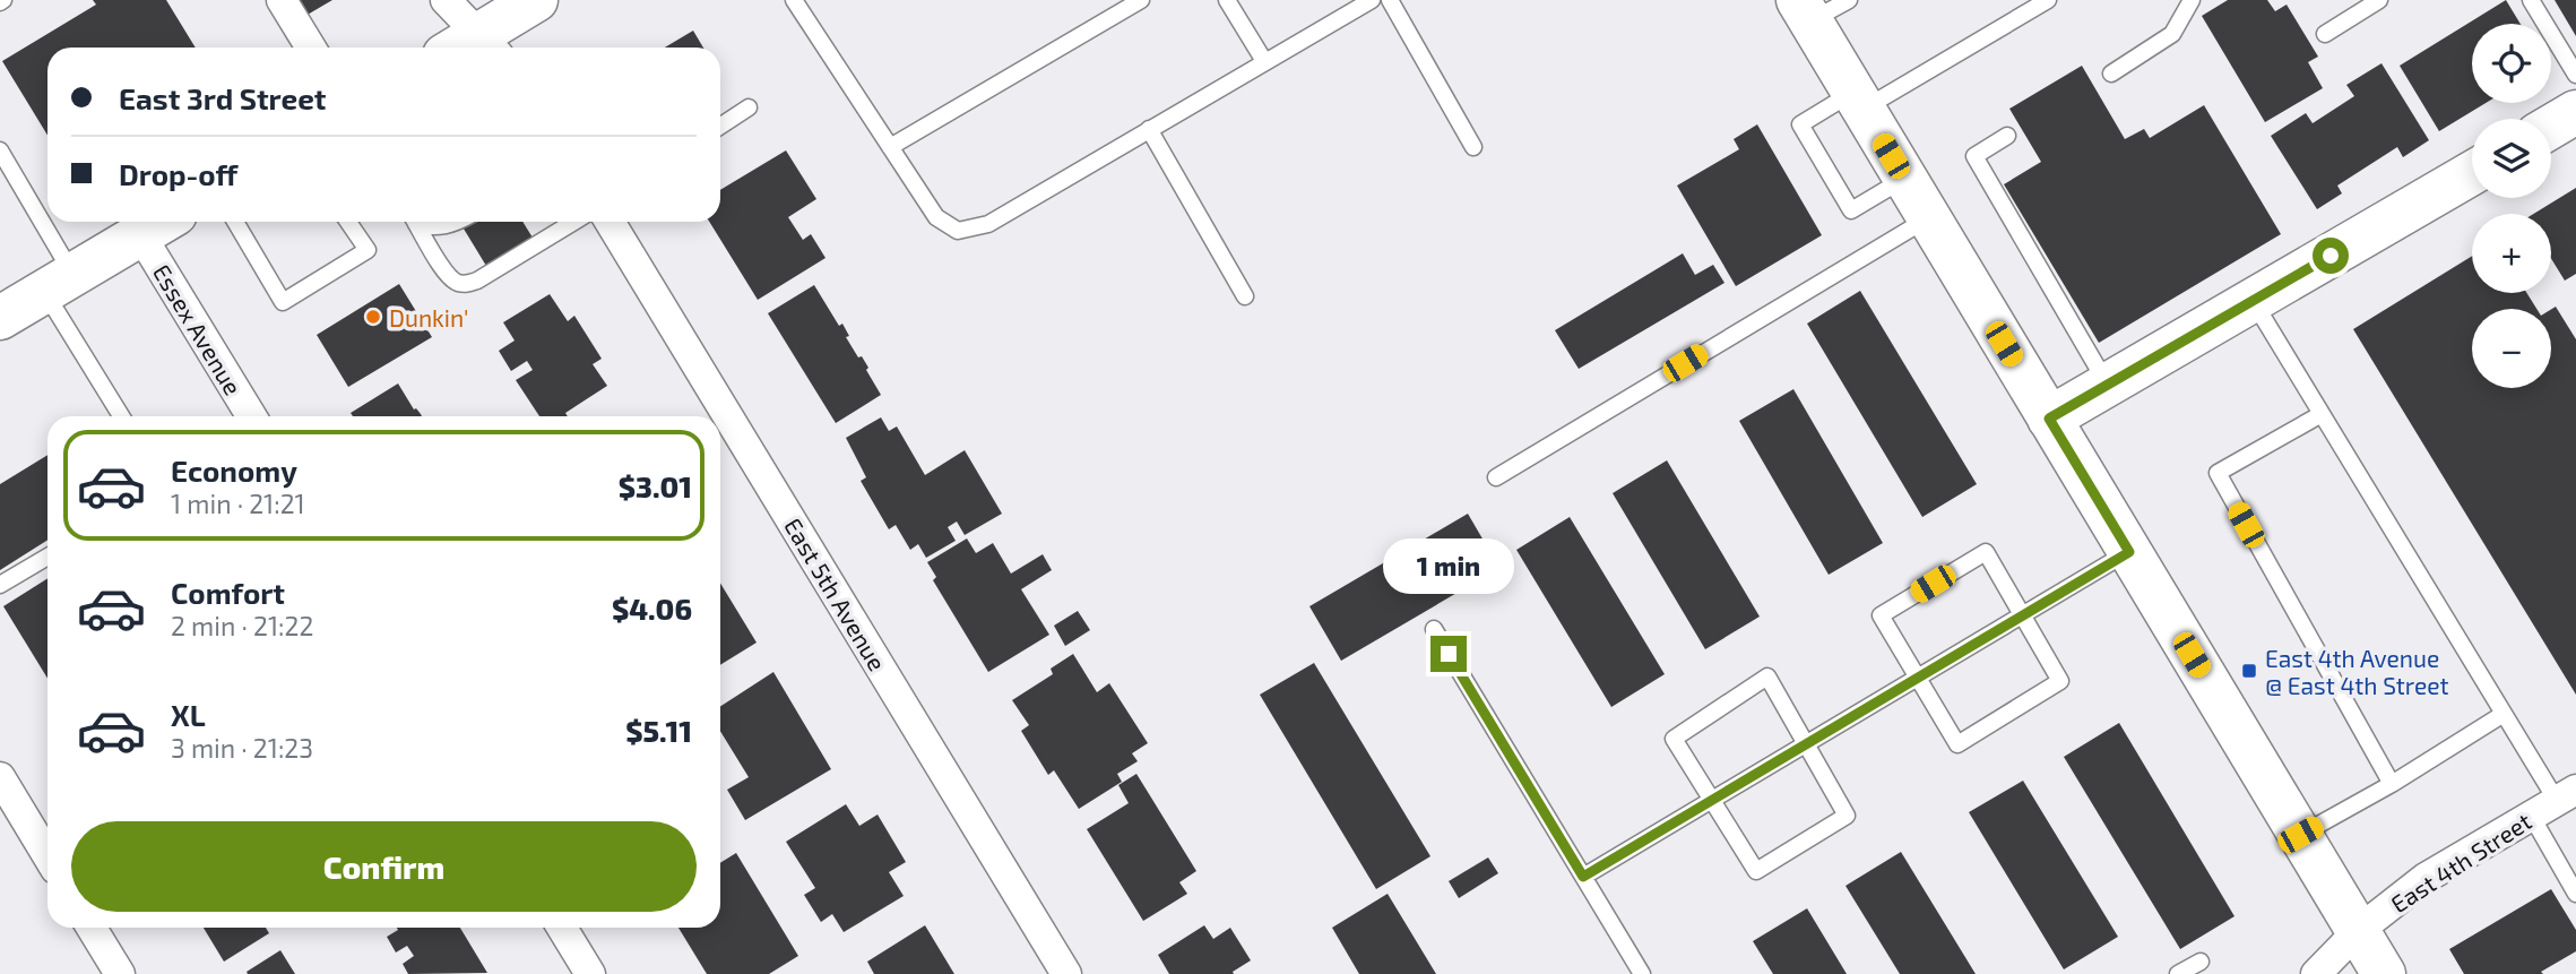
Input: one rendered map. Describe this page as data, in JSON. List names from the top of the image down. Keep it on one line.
{"streets":{"street":["Essex Avenue","East 5th Avenue","East 4th Street"]},"places":{"other":["Dunkin'"],"transit":["East 4th Avenue @ East 4th Street"]},"page":{"map_buttons":["+","−"],"banner":["East 3rd Street","Drop-off"],"list":[{"name":"Economy","note":"1 min · 21:21","value":"$3.01"},{"name":"Comfort","note":"2 min · 21:22","value":"$4.06"},{"name":"XL","note":"3 min · 21:23","value":"$5.11"}],"bubble":"1 min","buttons":"Confirm"}}
